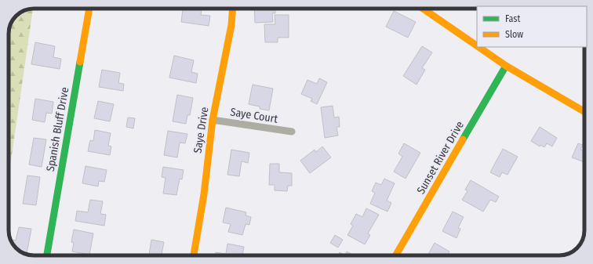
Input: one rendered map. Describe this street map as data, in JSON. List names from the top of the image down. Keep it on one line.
{"streets":{"street":["Saye Court","Spanish Bluff Drive","Saye Drive","Sunset River Drive"]},"crossings":[["Saye Court","Saye Drive"]],"legend":["Fast","Slow"]}
